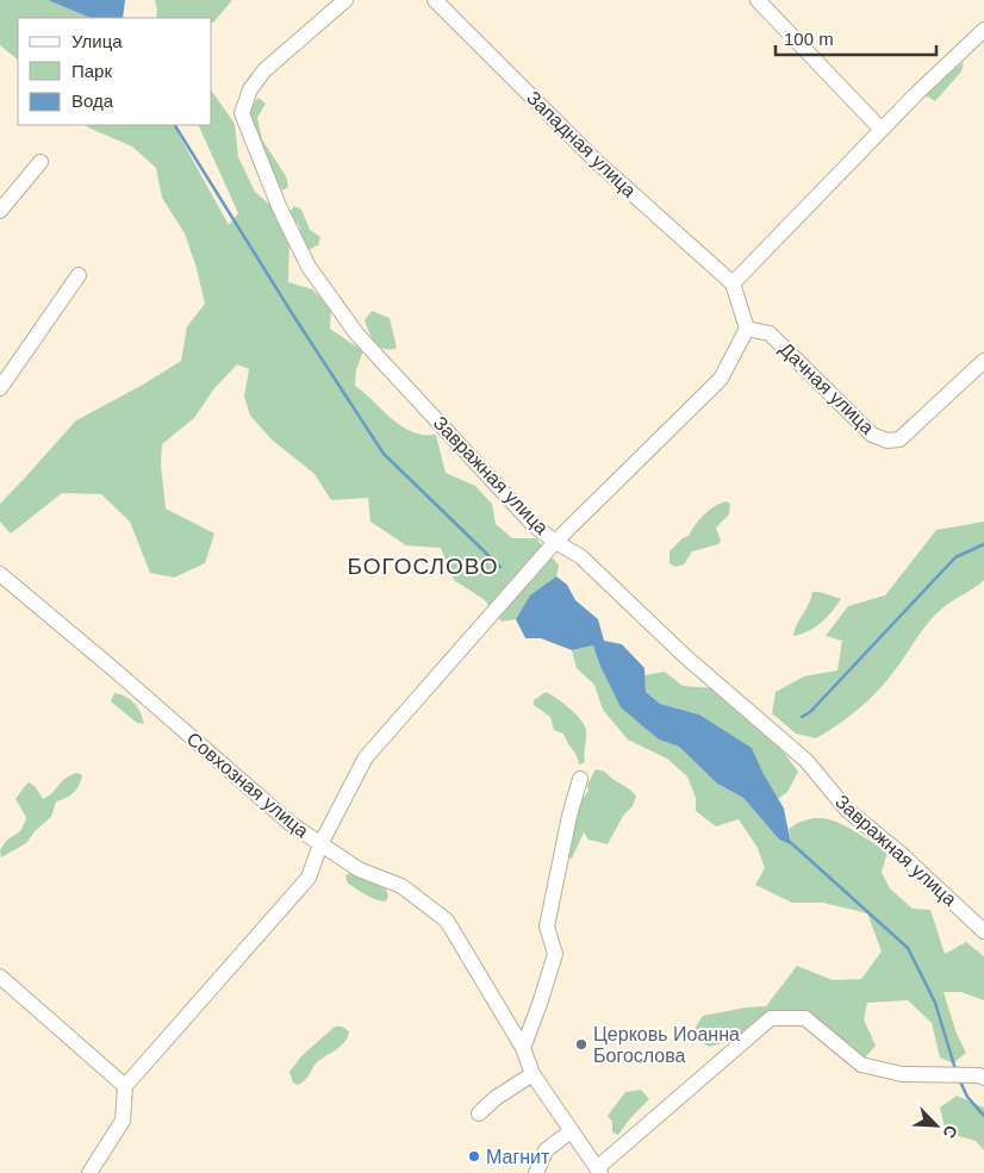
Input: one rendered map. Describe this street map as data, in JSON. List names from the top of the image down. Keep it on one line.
{"streets":{"street":["Западная улица","Дачная улица","Завражная улица","Совхозная улица"]},"districts":["БОГОСЛОВО"],"places":["Церковь Иоанна Богослова","Магнит"],"legend":["Улица","Парк","Вода"],"scale_bar":"100 m","north":"bottom right"}
